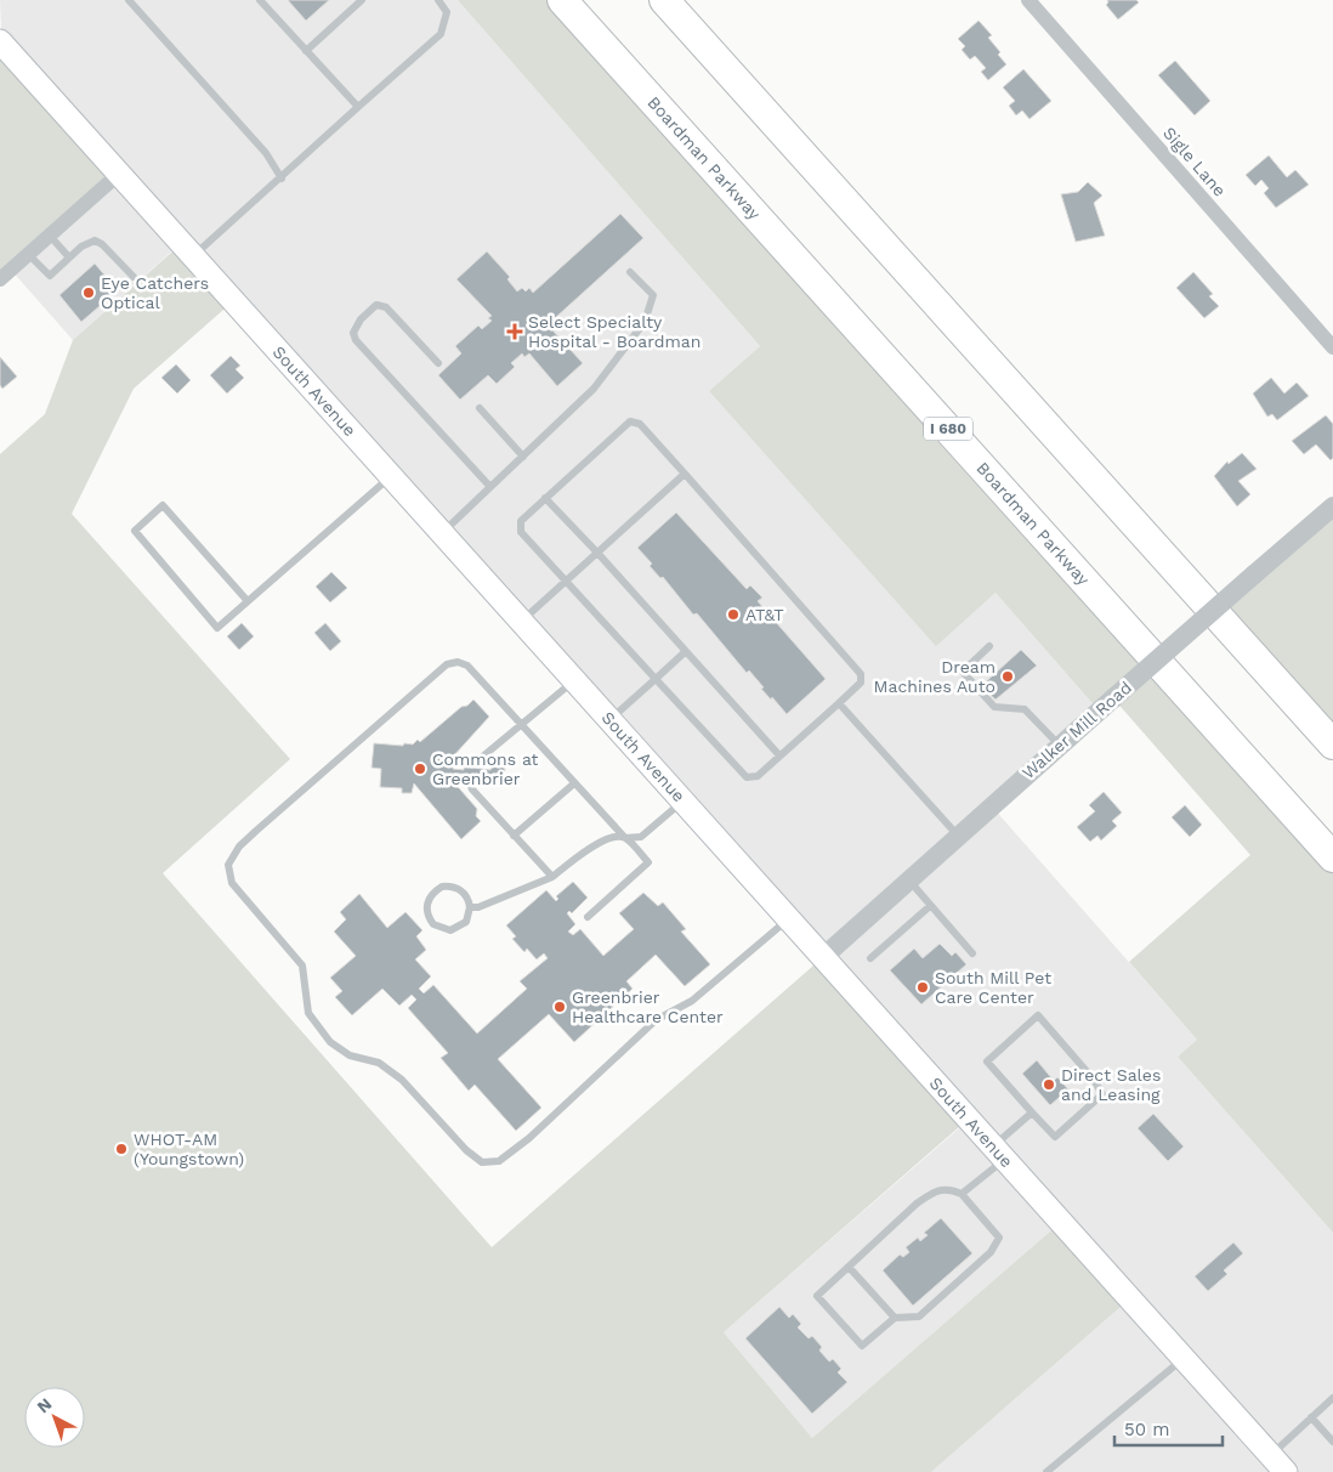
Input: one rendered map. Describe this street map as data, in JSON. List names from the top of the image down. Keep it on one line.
{"streets":{"highway":["Boardman Parkway","I 680"],"main road":["South Avenue"],"street":["Sigle Lane","Walker Mill Road"]},"crossings":[["South Avenue","Walker Mill Road"]],"places":{"other":["Eye Catchers Optical","AT&T","Dream Machines Auto","Commons at Greenbrier","South Mill Pet Care Center","Greenbrier Healthcare Center","Direct Sales and Leasing","WHOT-AM (Youngstown)"],"health":["Select Specialty Hospital - Boardman"]},"scale_bar":"50 m","north":"top left"}
